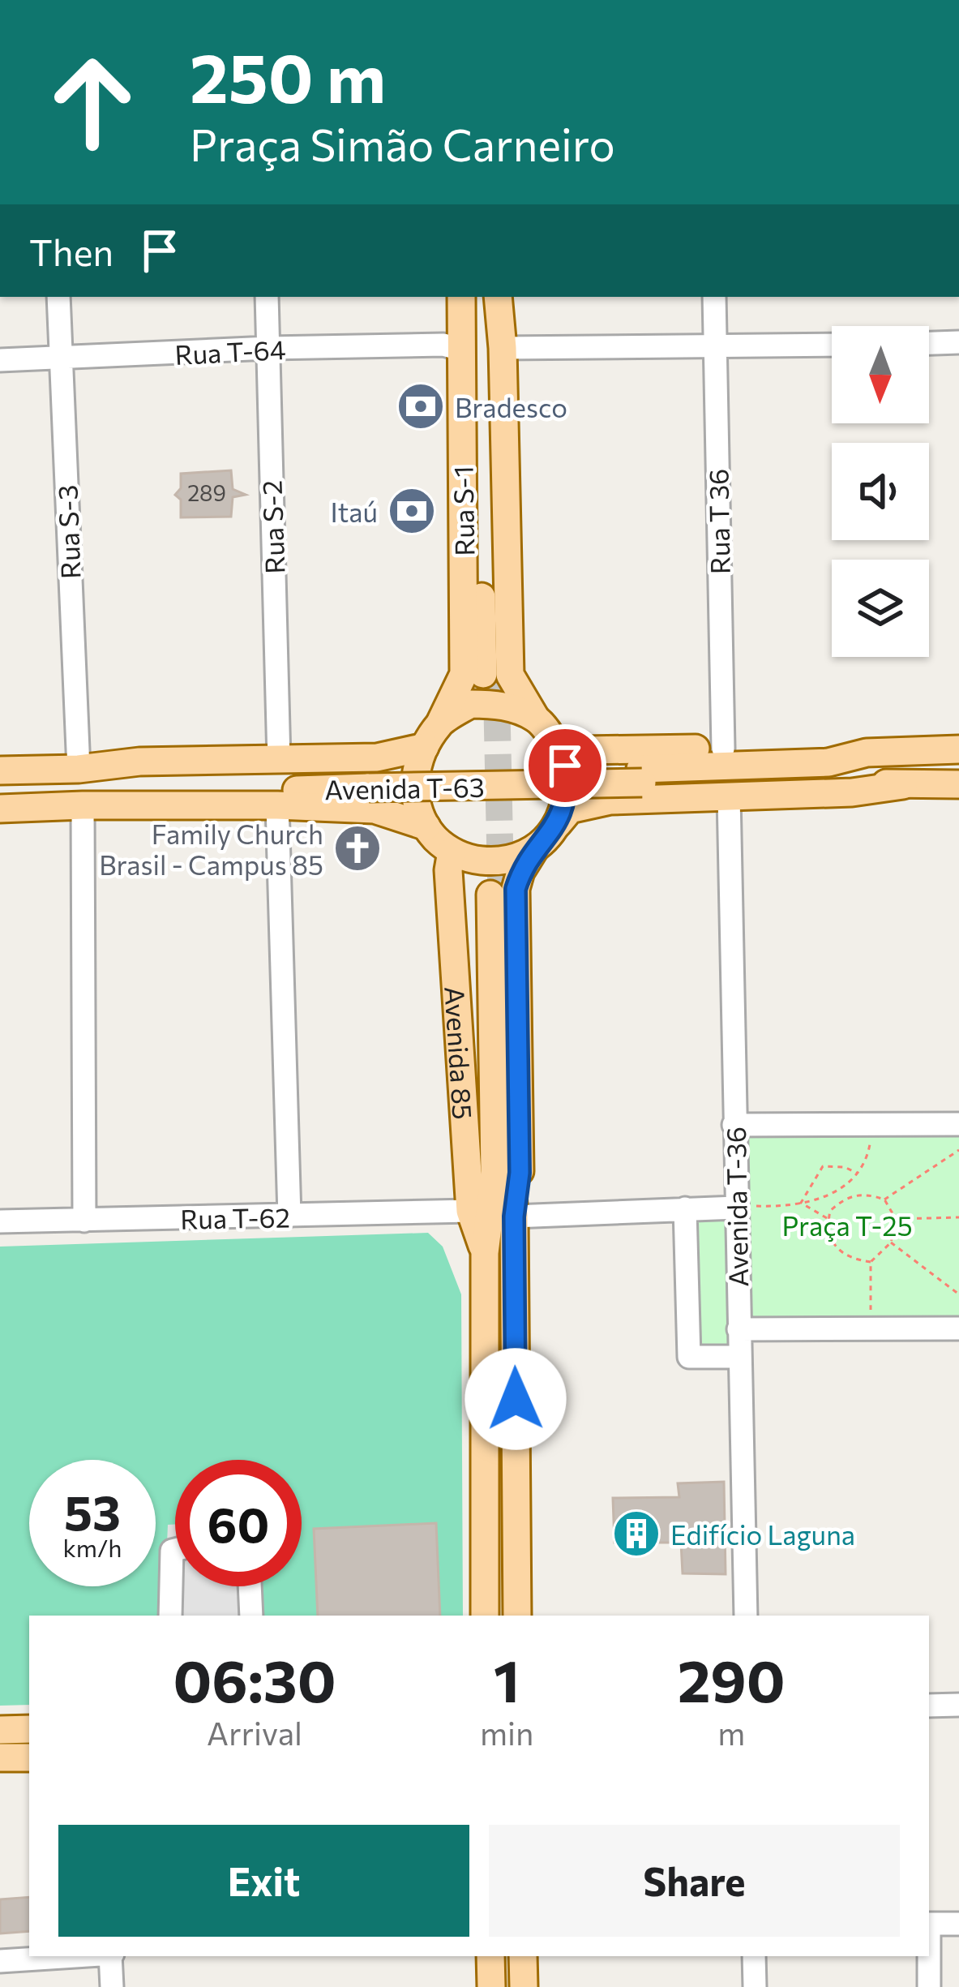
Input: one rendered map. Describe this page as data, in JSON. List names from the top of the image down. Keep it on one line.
{"streets":{"main road":["Rua S-1","Avenida T-63","Avenida 85"],"street":["Rua T-64","Rua T 36","Rua S-2","Rua S-3","Avenida T-36","Rua T-62"]},"crossings":[["Rua T-64","Rua S-1"],["Rua T-64","Rua S-2"],["Rua T-64","Rua S-3"],["Rua S-1","Avenida T-63"],["Rua S-1","Avenida 85"],["Rua T 36","Avenida T-63"],["Rua S-2","Avenida T-63"],["Rua S-3","Avenida T-63"],["Avenida T-63","Avenida 85"],["Avenida T-63","Avenida T-36"],["Avenida 85","Rua T-62"]],"parks":["Praça T-25"],"places":{"bank":["Bradesco","Itaú"],"church":["Family Church Brasil - Campus 85"],"building":["Edifício Laguna"]},"house_numbers":["289"],"north":"bottom","page":{"turn":["250 m","Praça Simão Carneiro"],"then":"Then","speed":"53 km/h","limit":"60","eta":["06:30","Arrival","1","min","290","m"],"buttons":["Exit","Share"]}}
